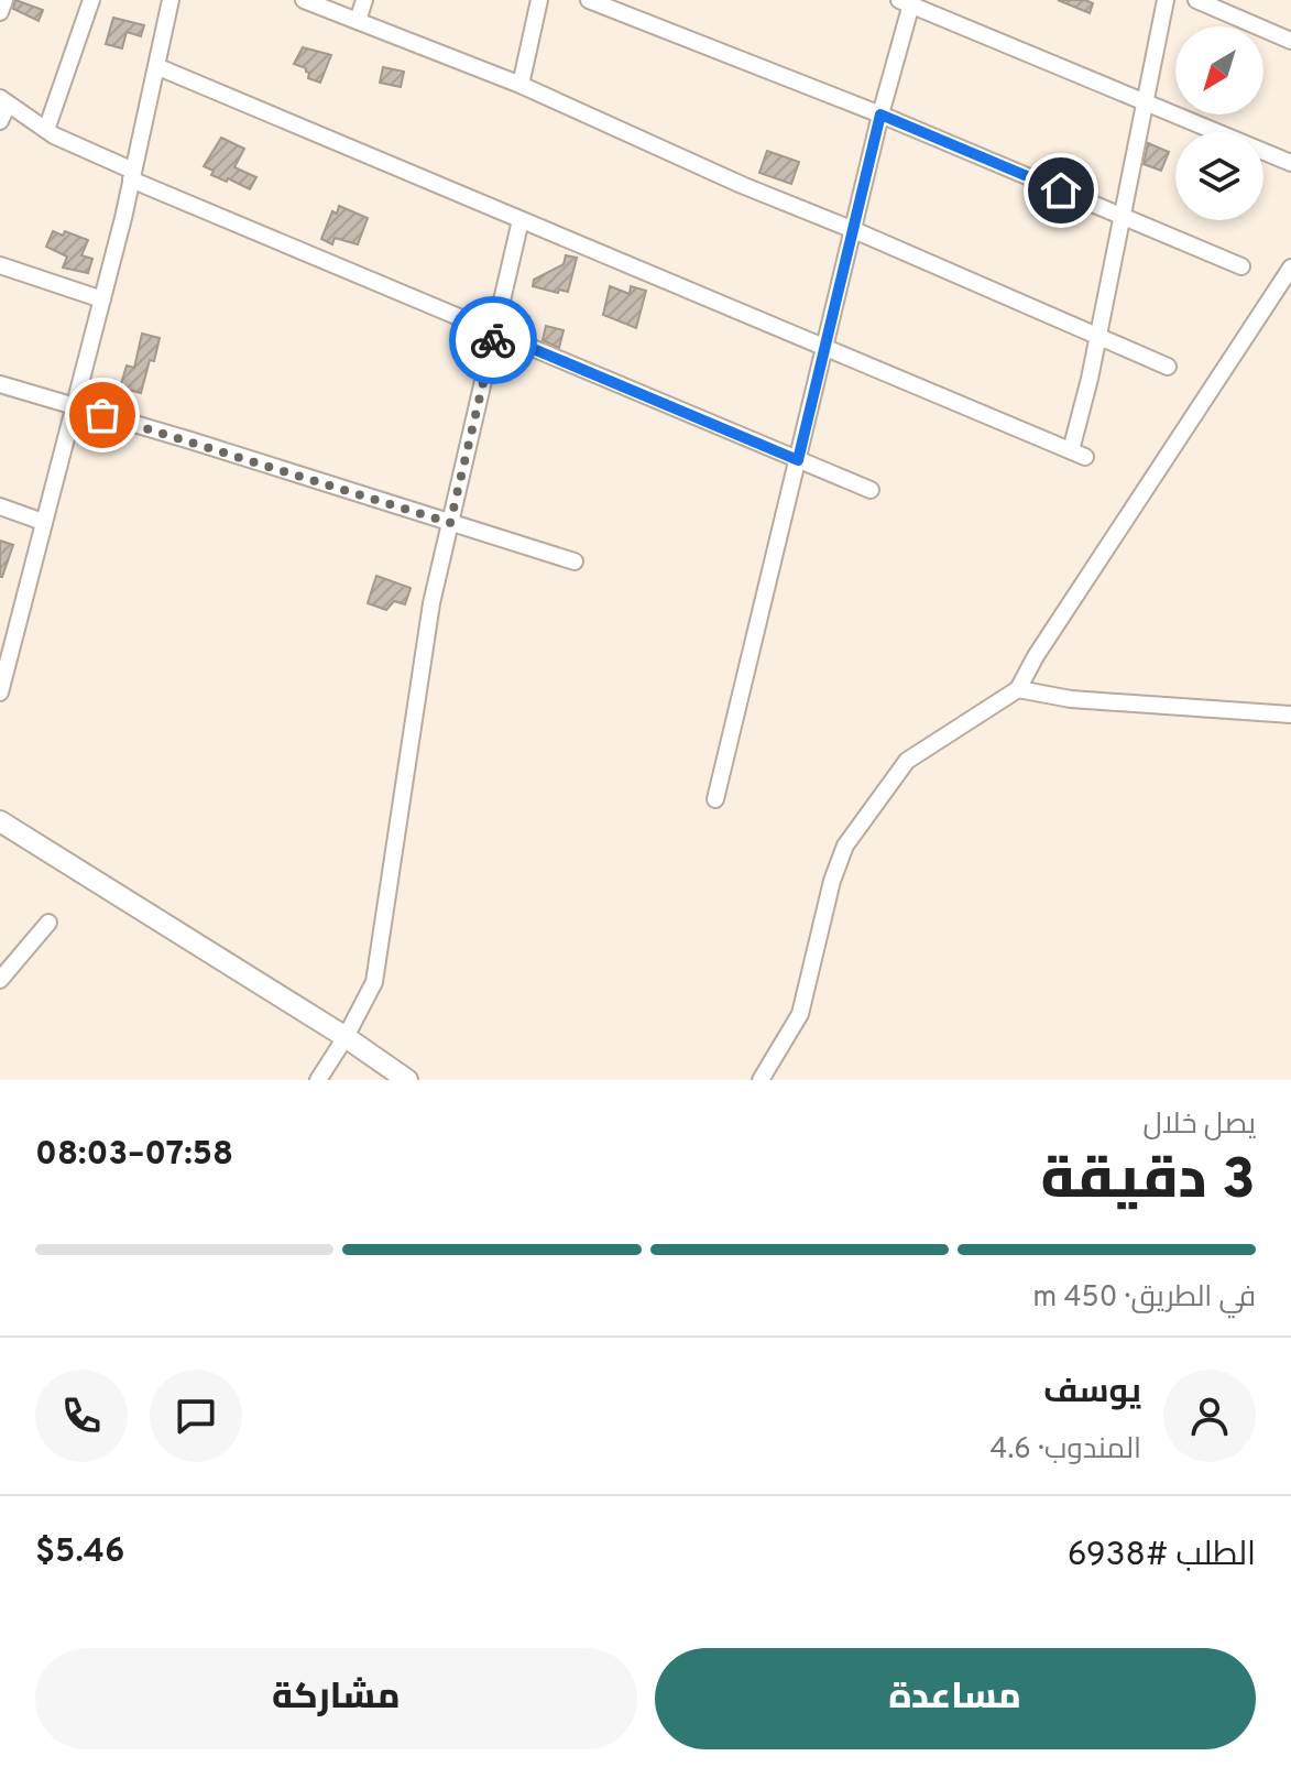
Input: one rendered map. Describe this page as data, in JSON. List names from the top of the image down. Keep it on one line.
{"north":"bottom left","page":{"heading":["3 دقيقة","يصل خلال","07:58–08:03"],"panel":["يوسف","المندوب · 4.6","الطلب #6938","$5.46"],"bar":"في الطريق · 450 m","buttons":["مساعدة","مشاركة"]}}
